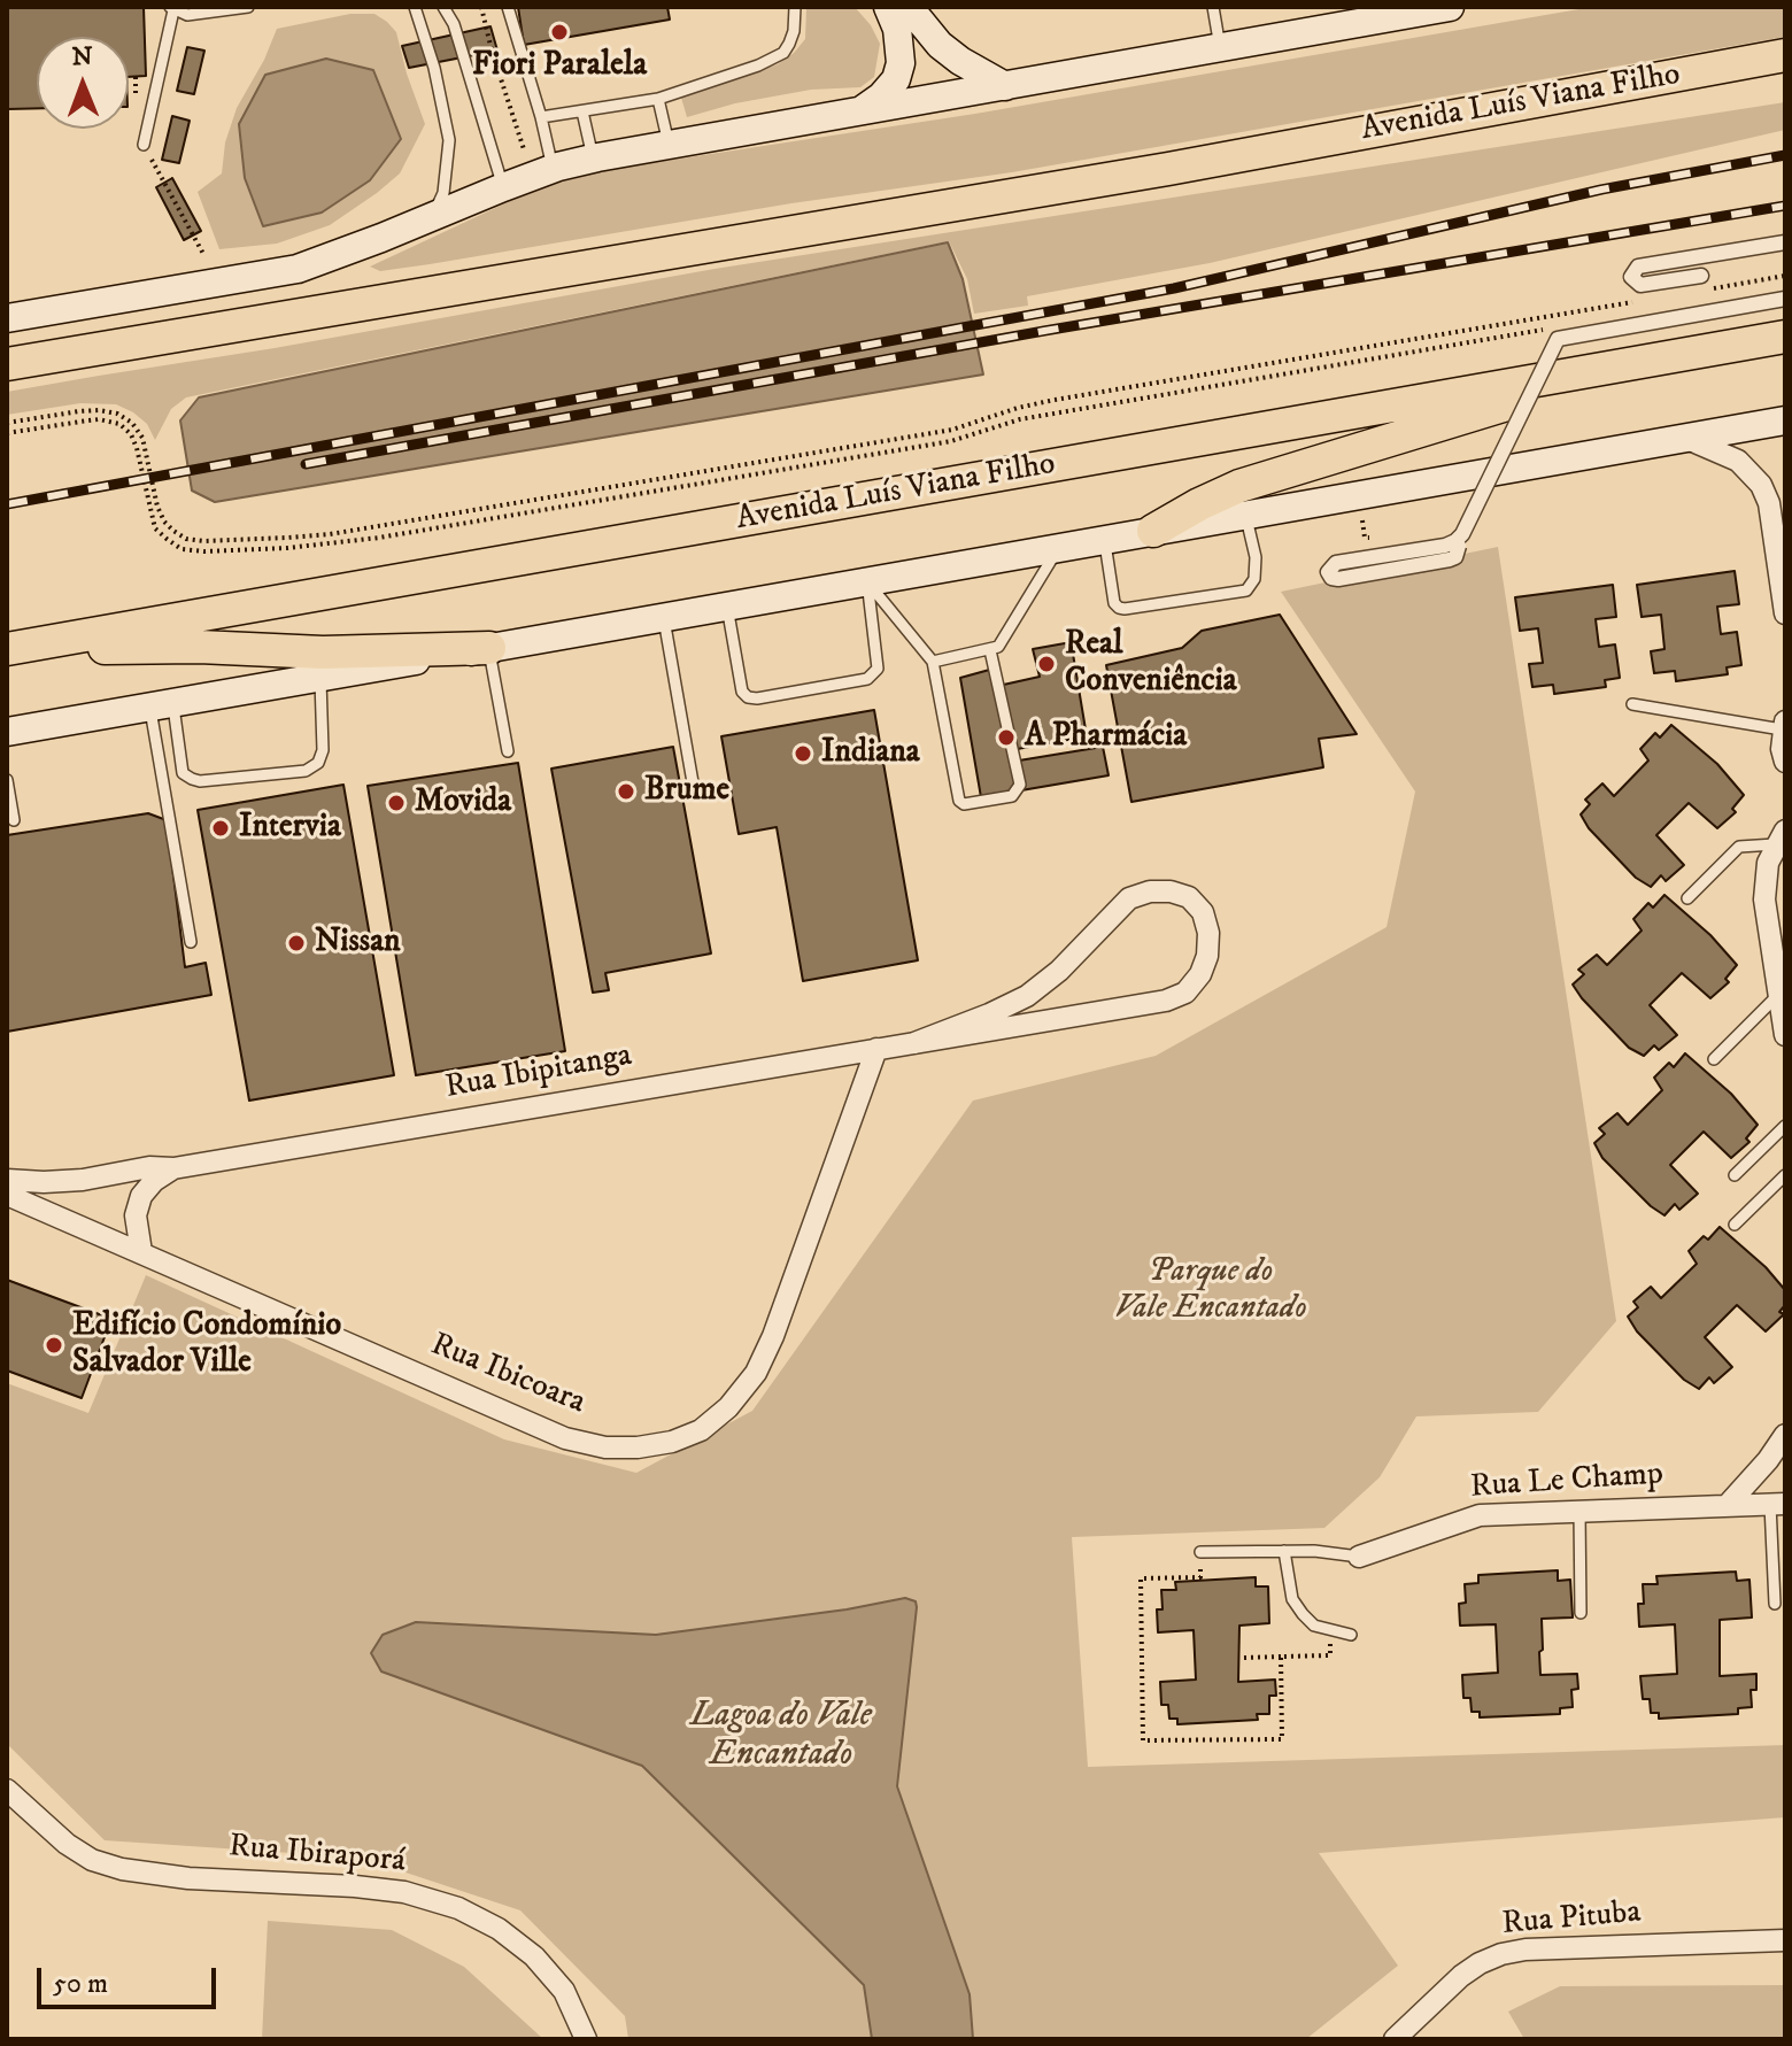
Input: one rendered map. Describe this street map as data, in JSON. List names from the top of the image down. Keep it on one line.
{"streets":{"highway":["Avenida Luís Viana Filho"],"street":["Rua Ibipitanga","Rua Ibicoara","Rua Le Champ","Rua Ibiraporá","Rua Pituba"]},"crossings":[["Rua Ibipitanga","Rua Ibicoara"]],"water":["Lagoa do Vale Encantado"],"parks":["Parque do Vale Encantado"],"places":["Fiori Paralela","Real Conveniência","A Pharmácia","Indiana","Brume","Movida","Intervia","Nissan","Edifício Condomínio Salvador Ville"],"scale_bar":"50 m","north":"top"}
